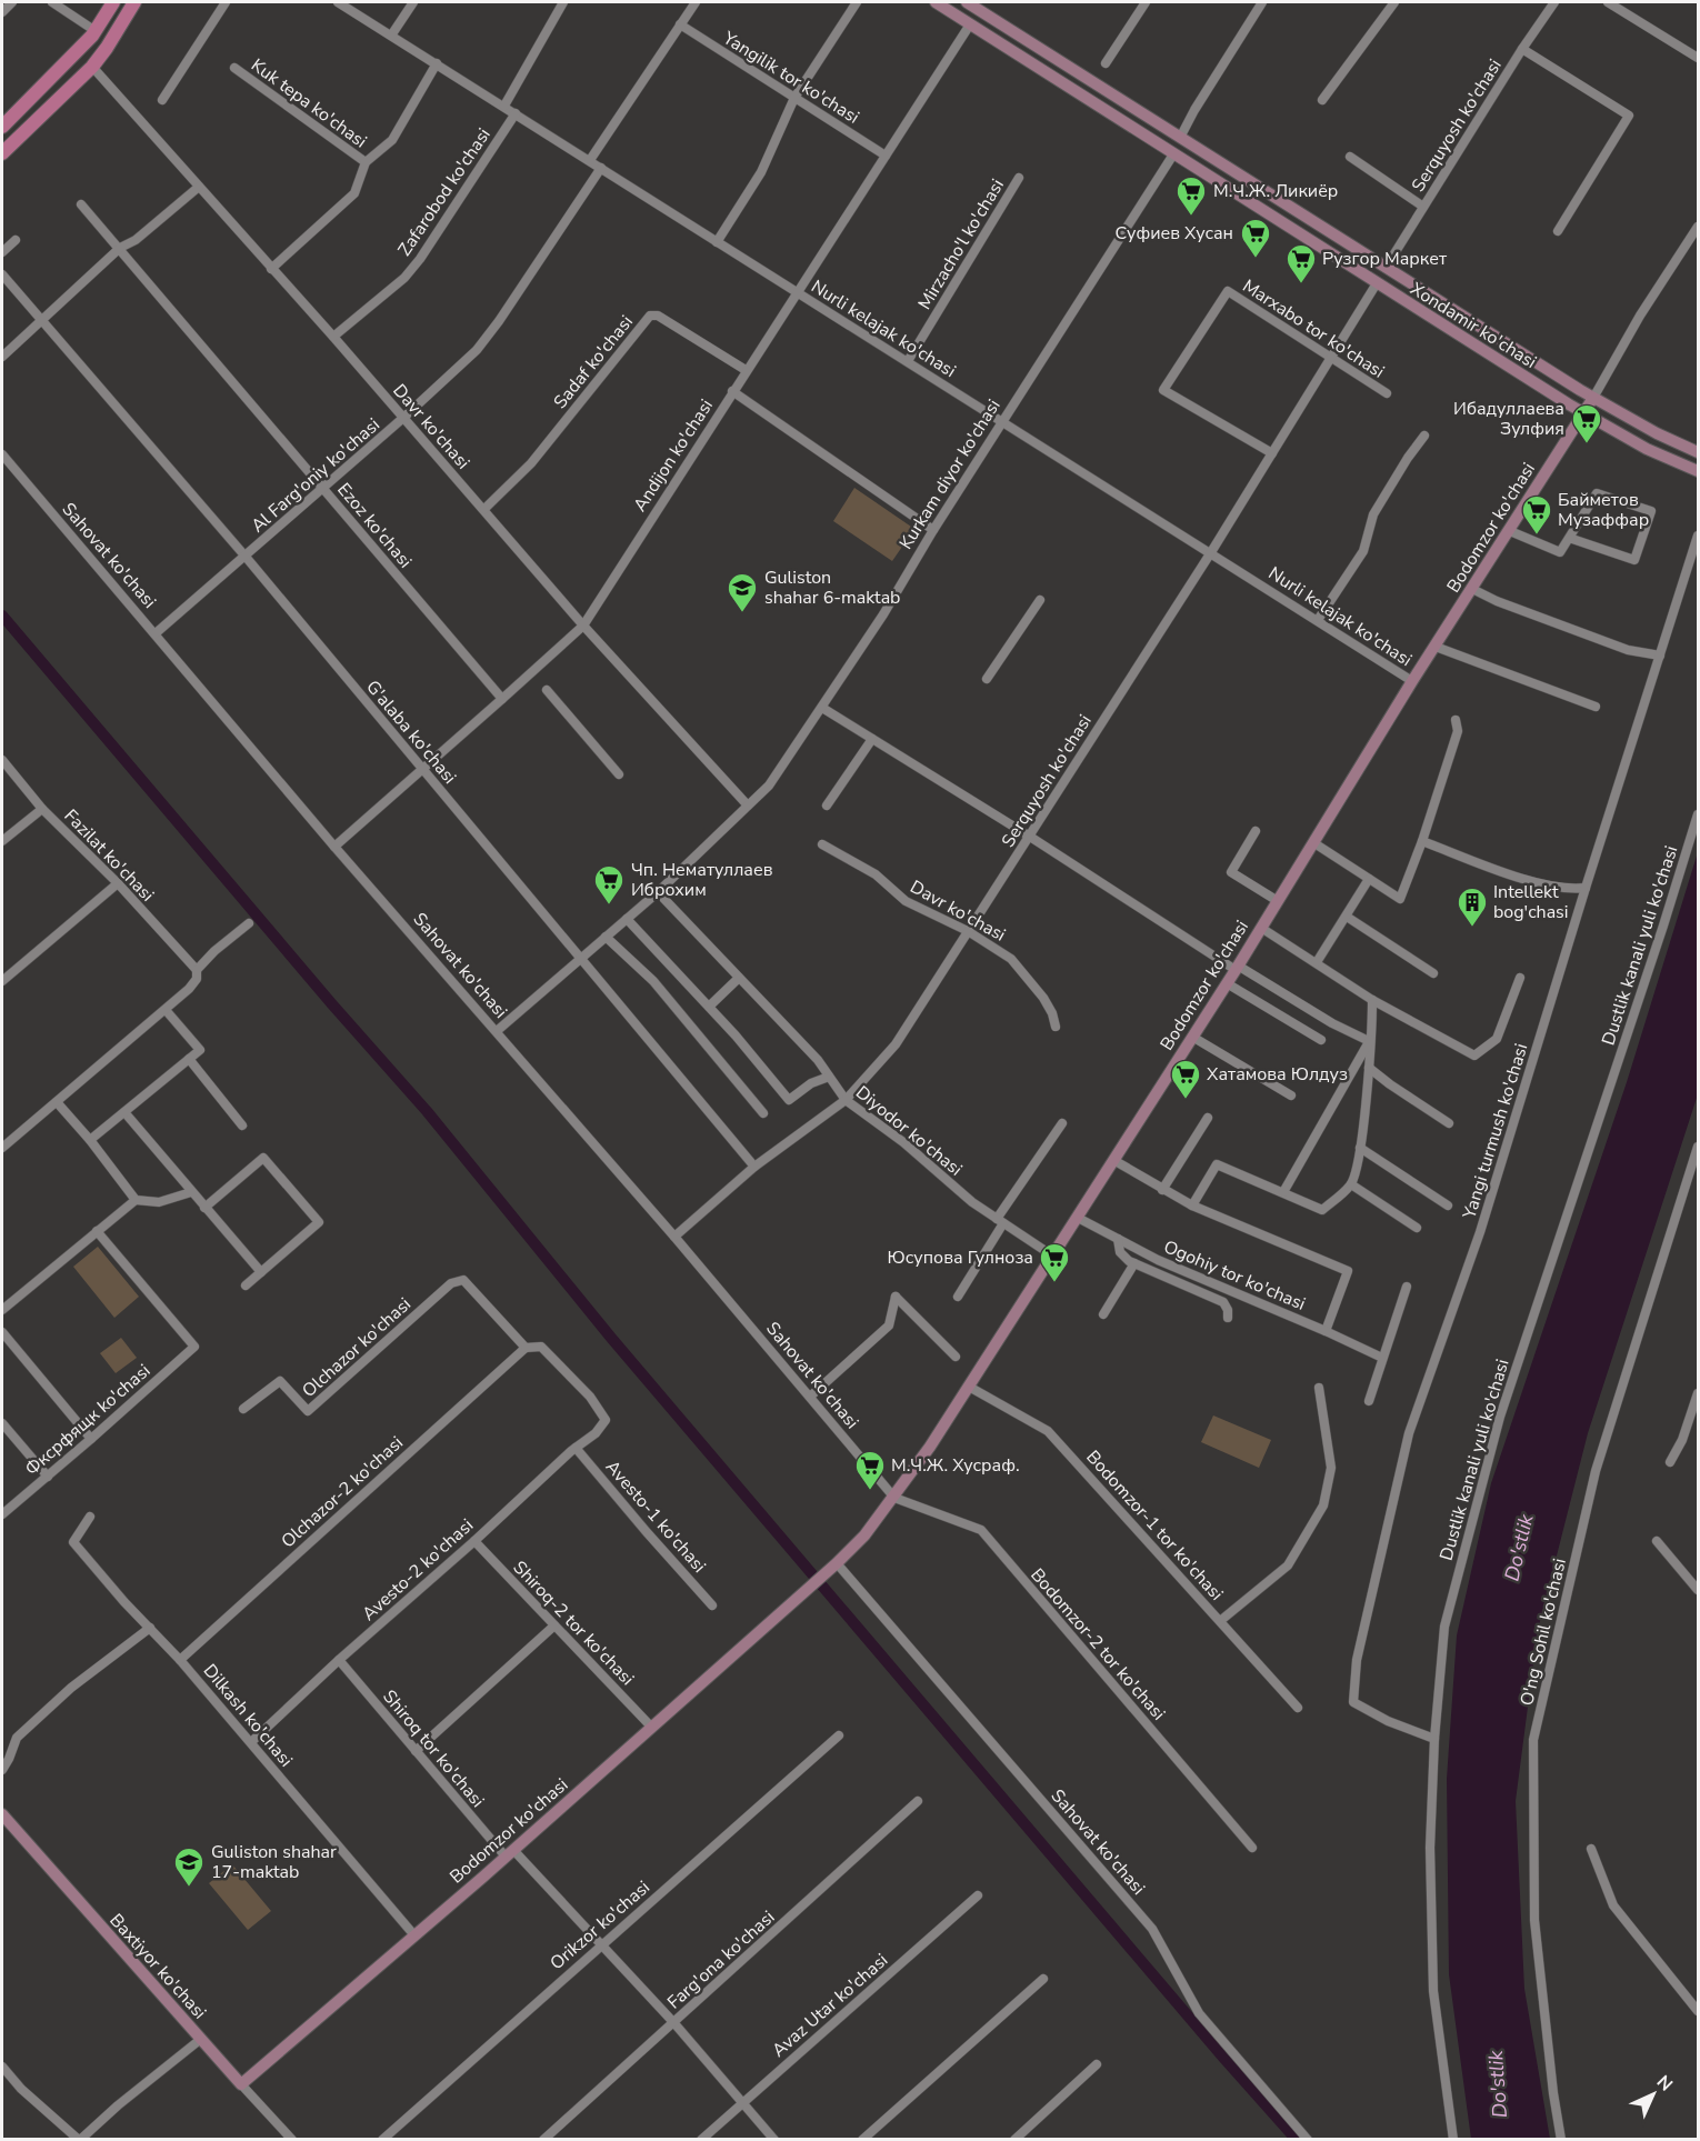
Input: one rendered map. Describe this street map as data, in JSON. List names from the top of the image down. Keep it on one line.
{"streets":{"street":["Yangilik tor ko'chasi","Kuk tepa ko'chasi","Serquyosh ko'chasi","Zafarobod ko'chasi","Mirzacho'l ko'chasi","Xondamir ko'chasi","Nurli kelajak ko'chasi","Marxabo tor ko'chasi","Sadaf ko'chasi","Davr ko'chasi","Andijon ko'chasi","Kurkam diyor ko'chasi","Al Farg'oniy ko'chasi","Ezoz ko'chasi","Bodomzor ko'chasi","Sahovat ko'chasi","G'alaba ko'chasi","Fazilat ko'chasi","Dustlik kanali yuli ko'chasi","Diyodor ko'chasi","Yangi turmush ko'chasi","Ogohiy tor ko'chasi","Olchazor ko'chasi","Фксрфящк ko'chasi","Olchazor-2 ko'chasi","Avesto-1 ko'chasi","Bodomzor-1 tor ko'chasi","Avesto-2 ko'chasi","Shiroq-2 tor ko'chasi","O'ng Sohil ko'chasi","Bodomzor-2 tor ko'chasi","Dilkash ko'chasi","Shiroq tor ko'chasi","Orikzor ko'chasi","Farg'ona ko'chasi","Baxtiyor ko'chasi","Avaz Utar ko'chasi"]},"crossings":[["Yangilik tor ko'chasi","Andijon ko'chasi"],["Serquyosh ko'chasi","Xondamir ko'chasi"],["Serquyosh ko'chasi","Nurli kelajak ko'chasi"],["Serquyosh ko'chasi","Marxabo tor ko'chasi"],["Serquyosh ko'chasi","Davr ko'chasi"],["Serquyosh ko'chasi","Sahovat ko'chasi"],["Serquyosh ko'chasi","G'alaba ko'chasi"],["Serquyosh ko'chasi","Diyodor ko'chasi"],["Zafarobod ko'chasi","Nurli kelajak ko'chasi"],["Zafarobod ko'chasi","Davr ko'chasi"],["Mirzacho'l ko'chasi","Nurli kelajak ko'chasi"],["Xondamir ko'chasi","Andijon ko'chasi"],["Xondamir ko'chasi","Kurkam diyor ko'chasi"],["Xondamir ko'chasi","Bodomzor ko'chasi"],["Nurli kelajak ko'chasi","Andijon ko'chasi"],["Nurli kelajak ko'chasi","Kurkam diyor ko'chasi"],["Nurli kelajak ko'chasi","Al Farg'oniy ko'chasi"],["Nurli kelajak ko'chasi","Bodomzor ko'chasi"],["Sadaf ko'chasi","Davr ko'chasi"],["Sadaf ko'chasi","Andijon ko'chasi"],["Davr ko'chasi","Andijon ko'chasi"],["Davr ko'chasi","Kurkam diyor ko'chasi"],["Davr ko'chasi","Al Farg'oniy ko'chasi"],["Andijon ko'chasi","Ezoz ko'chasi"],["Andijon ko'chasi","Sahovat ko'chasi"],["Andijon ko'chasi","G'alaba ko'chasi"],["Kurkam diyor ko'chasi","Sahovat ko'chasi"],["Kurkam diyor ko'chasi","G'alaba ko'chasi"],["Kurkam diyor ko'chasi","Diyodor ko'chasi"],["Al Farg'oniy ko'chasi","Ezoz ko'chasi"],["Al Farg'oniy ko'chasi","Sahovat ko'chasi"],["Al Farg'oniy ko'chasi","G'alaba ko'chasi"],["Bodomzor ko'chasi","Sahovat ko'chasi"],["Bodomzor ko'chasi","Diyodor ko'chasi"],["Bodomzor ko'chasi","Ogohiy tor ko'chasi"],["Bodomzor ko'chasi","Bodomzor-1 tor ko'chasi"],["Bodomzor ko'chasi","Shiroq-2 tor ko'chasi"],["Bodomzor ko'chasi","Bodomzor-2 tor ko'chasi"],["Bodomzor ko'chasi","Dilkash ko'chasi"],["Bodomzor ko'chasi","Shiroq tor ko'chasi"],["Bodomzor ko'chasi","Baxtiyor ko'chasi"],["Sahovat ko'chasi","Bodomzor-2 tor ko'chasi"],["Dustlik kanali yuli ko'chasi","Yangi turmush ko'chasi"],["Olchazor ko'chasi","Olchazor-2 ko'chasi"],["Olchazor ko'chasi","Avesto-2 ko'chasi"],["Olchazor-2 ko'chasi","Avesto-2 ko'chasi"],["Olchazor-2 ko'chasi","Dilkash ko'chasi"],["Avesto-1 ko'chasi","Avesto-2 ko'chasi"],["Avesto-2 ko'chasi","Shiroq-2 tor ko'chasi"],["Avesto-2 ko'chasi","Dilkash ko'chasi"],["Avesto-2 ko'chasi","Shiroq tor ko'chasi"],["Shiroq tor ko'chasi","Orikzor ko'chasi"],["Shiroq tor ko'chasi","Farg'ona ko'chasi"],["Shiroq tor ko'chasi","Avaz Utar ko'chasi"]],"water":["Do'stlik"],"places":{"supermarket":["М.Ч.Ж. Ликиёр","Суфиев Хусан","Рузгор Маркет","Ибадуллаева Зулфия","Байметов Музаффар","Чп. Нематуллаев Иброхим","Хатамова Юлдуз","Юсупова Гулноза","М.Ч.Ж. Хусраф."],"school or university":["Guliston shahar 6-maktab","Guliston shahar 17-maktab"],"building":["Intellekt bog'chasi"]},"north":"top right"}
